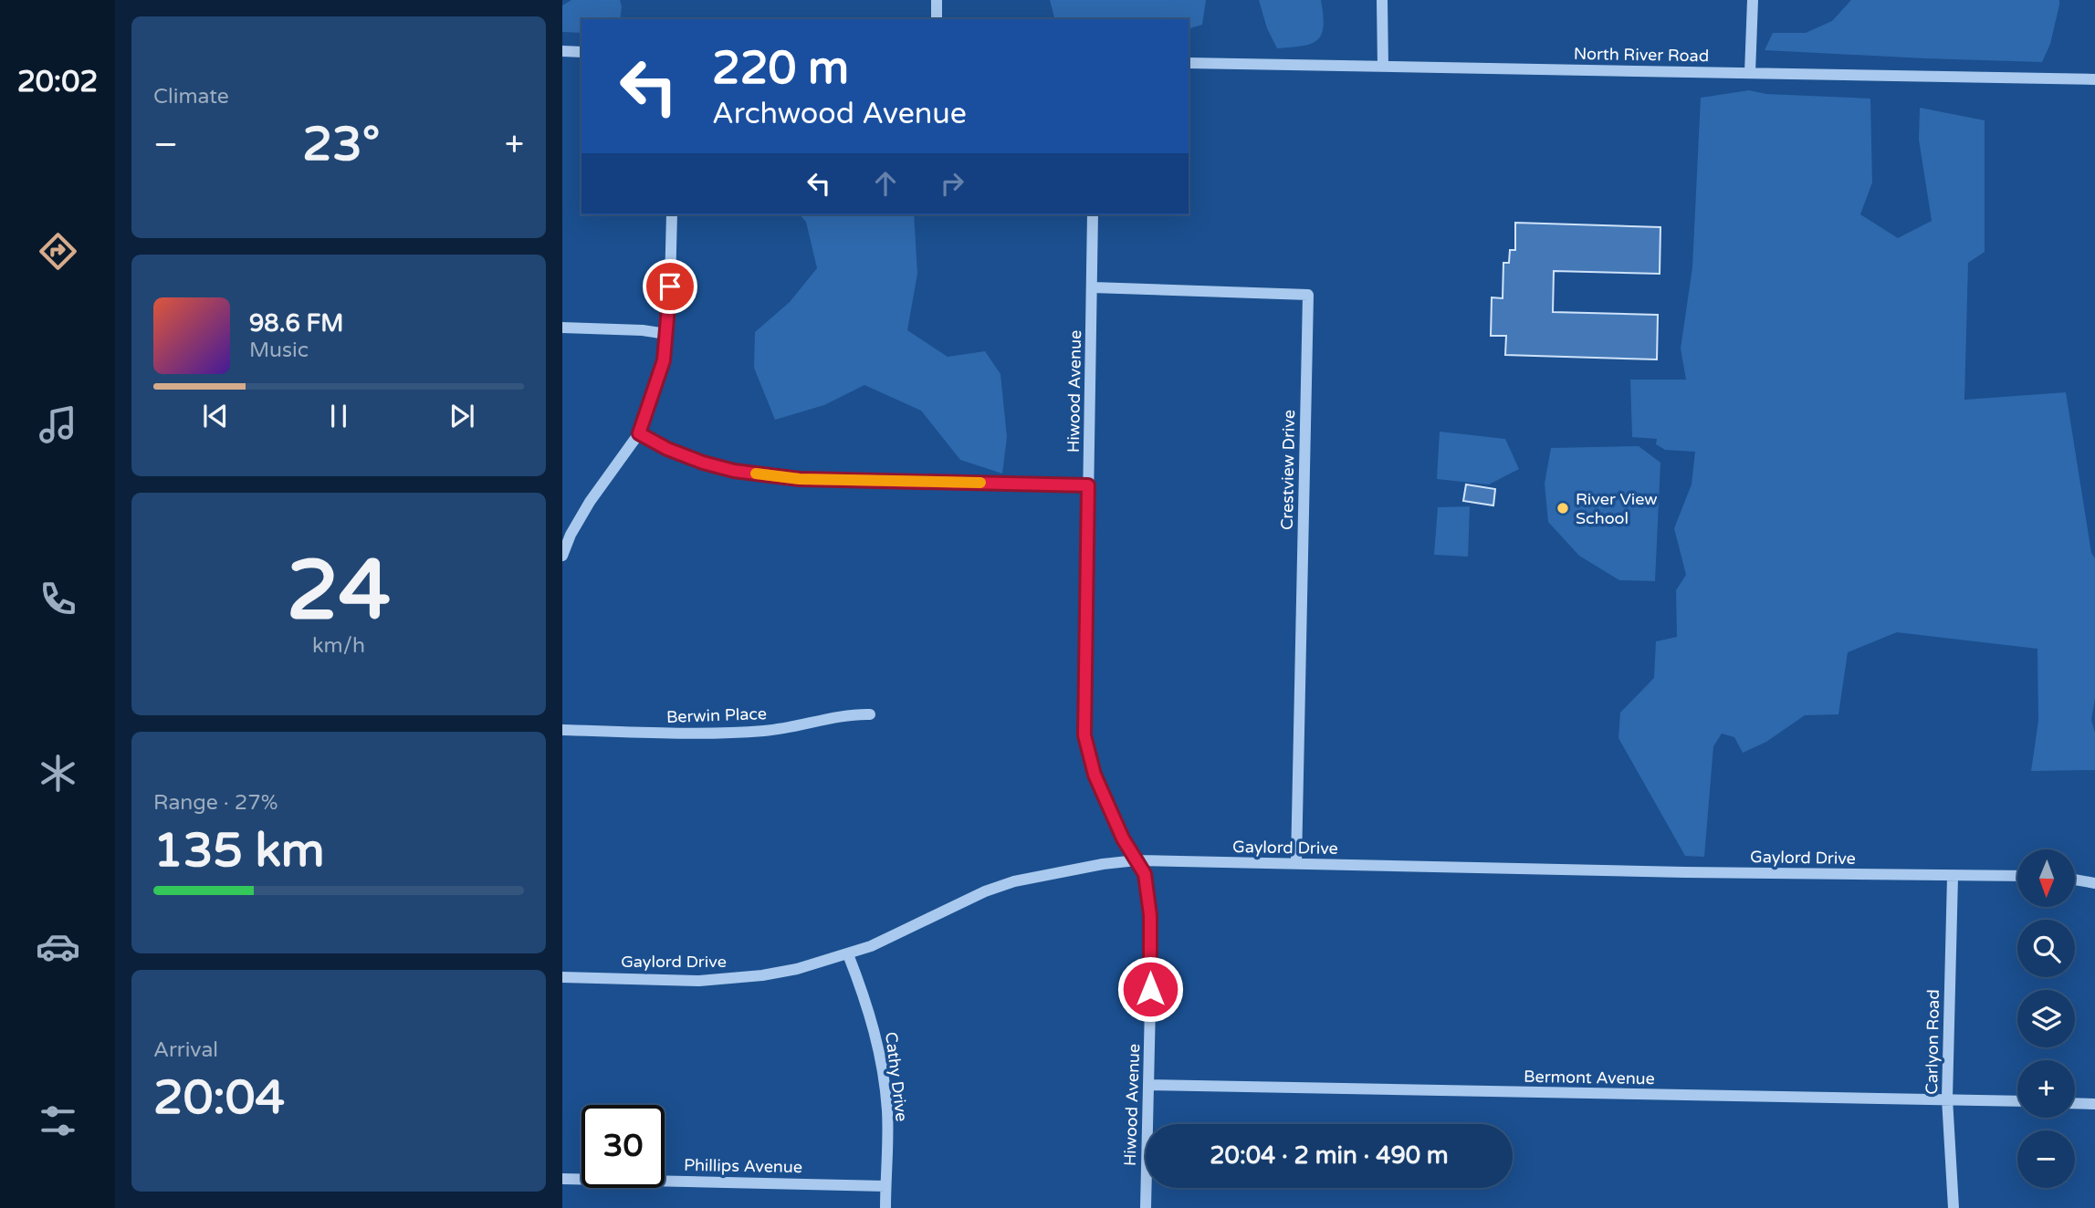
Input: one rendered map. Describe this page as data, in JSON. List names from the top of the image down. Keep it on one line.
{"streets":{"street":["North River Road","Hiwood Avenue","Crestview Drive","Berwin Place","Gaylord Drive","Carlyon Road","Cathy Drive","Bermont Avenue","Phillips Avenue"]},"crossings":[["Hiwood Avenue","Crestview Drive"],["Hiwood Avenue","Gaylord Drive"],["Hiwood Avenue","Bermont Avenue"],["Crestview Drive","Gaylord Drive"],["Gaylord Drive","Carlyon Road"],["Gaylord Drive","Cathy Drive"],["Carlyon Road","Bermont Avenue"],["Cathy Drive","Phillips Avenue"]],"places":["River View School"],"north":"bottom","page":{"tabs":"20:02","tile":["Climate",["24","km/h"],["Range · 27%","135 km"],["Arrival","20:04"]],"turn":["220 m","Archwood Avenue"],"heat":["−","23°","+"],"song":["98.6 FM","Music"],"map_buttons":["+","−"],"limit":"30","trip":"20:04 · 2 min · 490 m"}}
